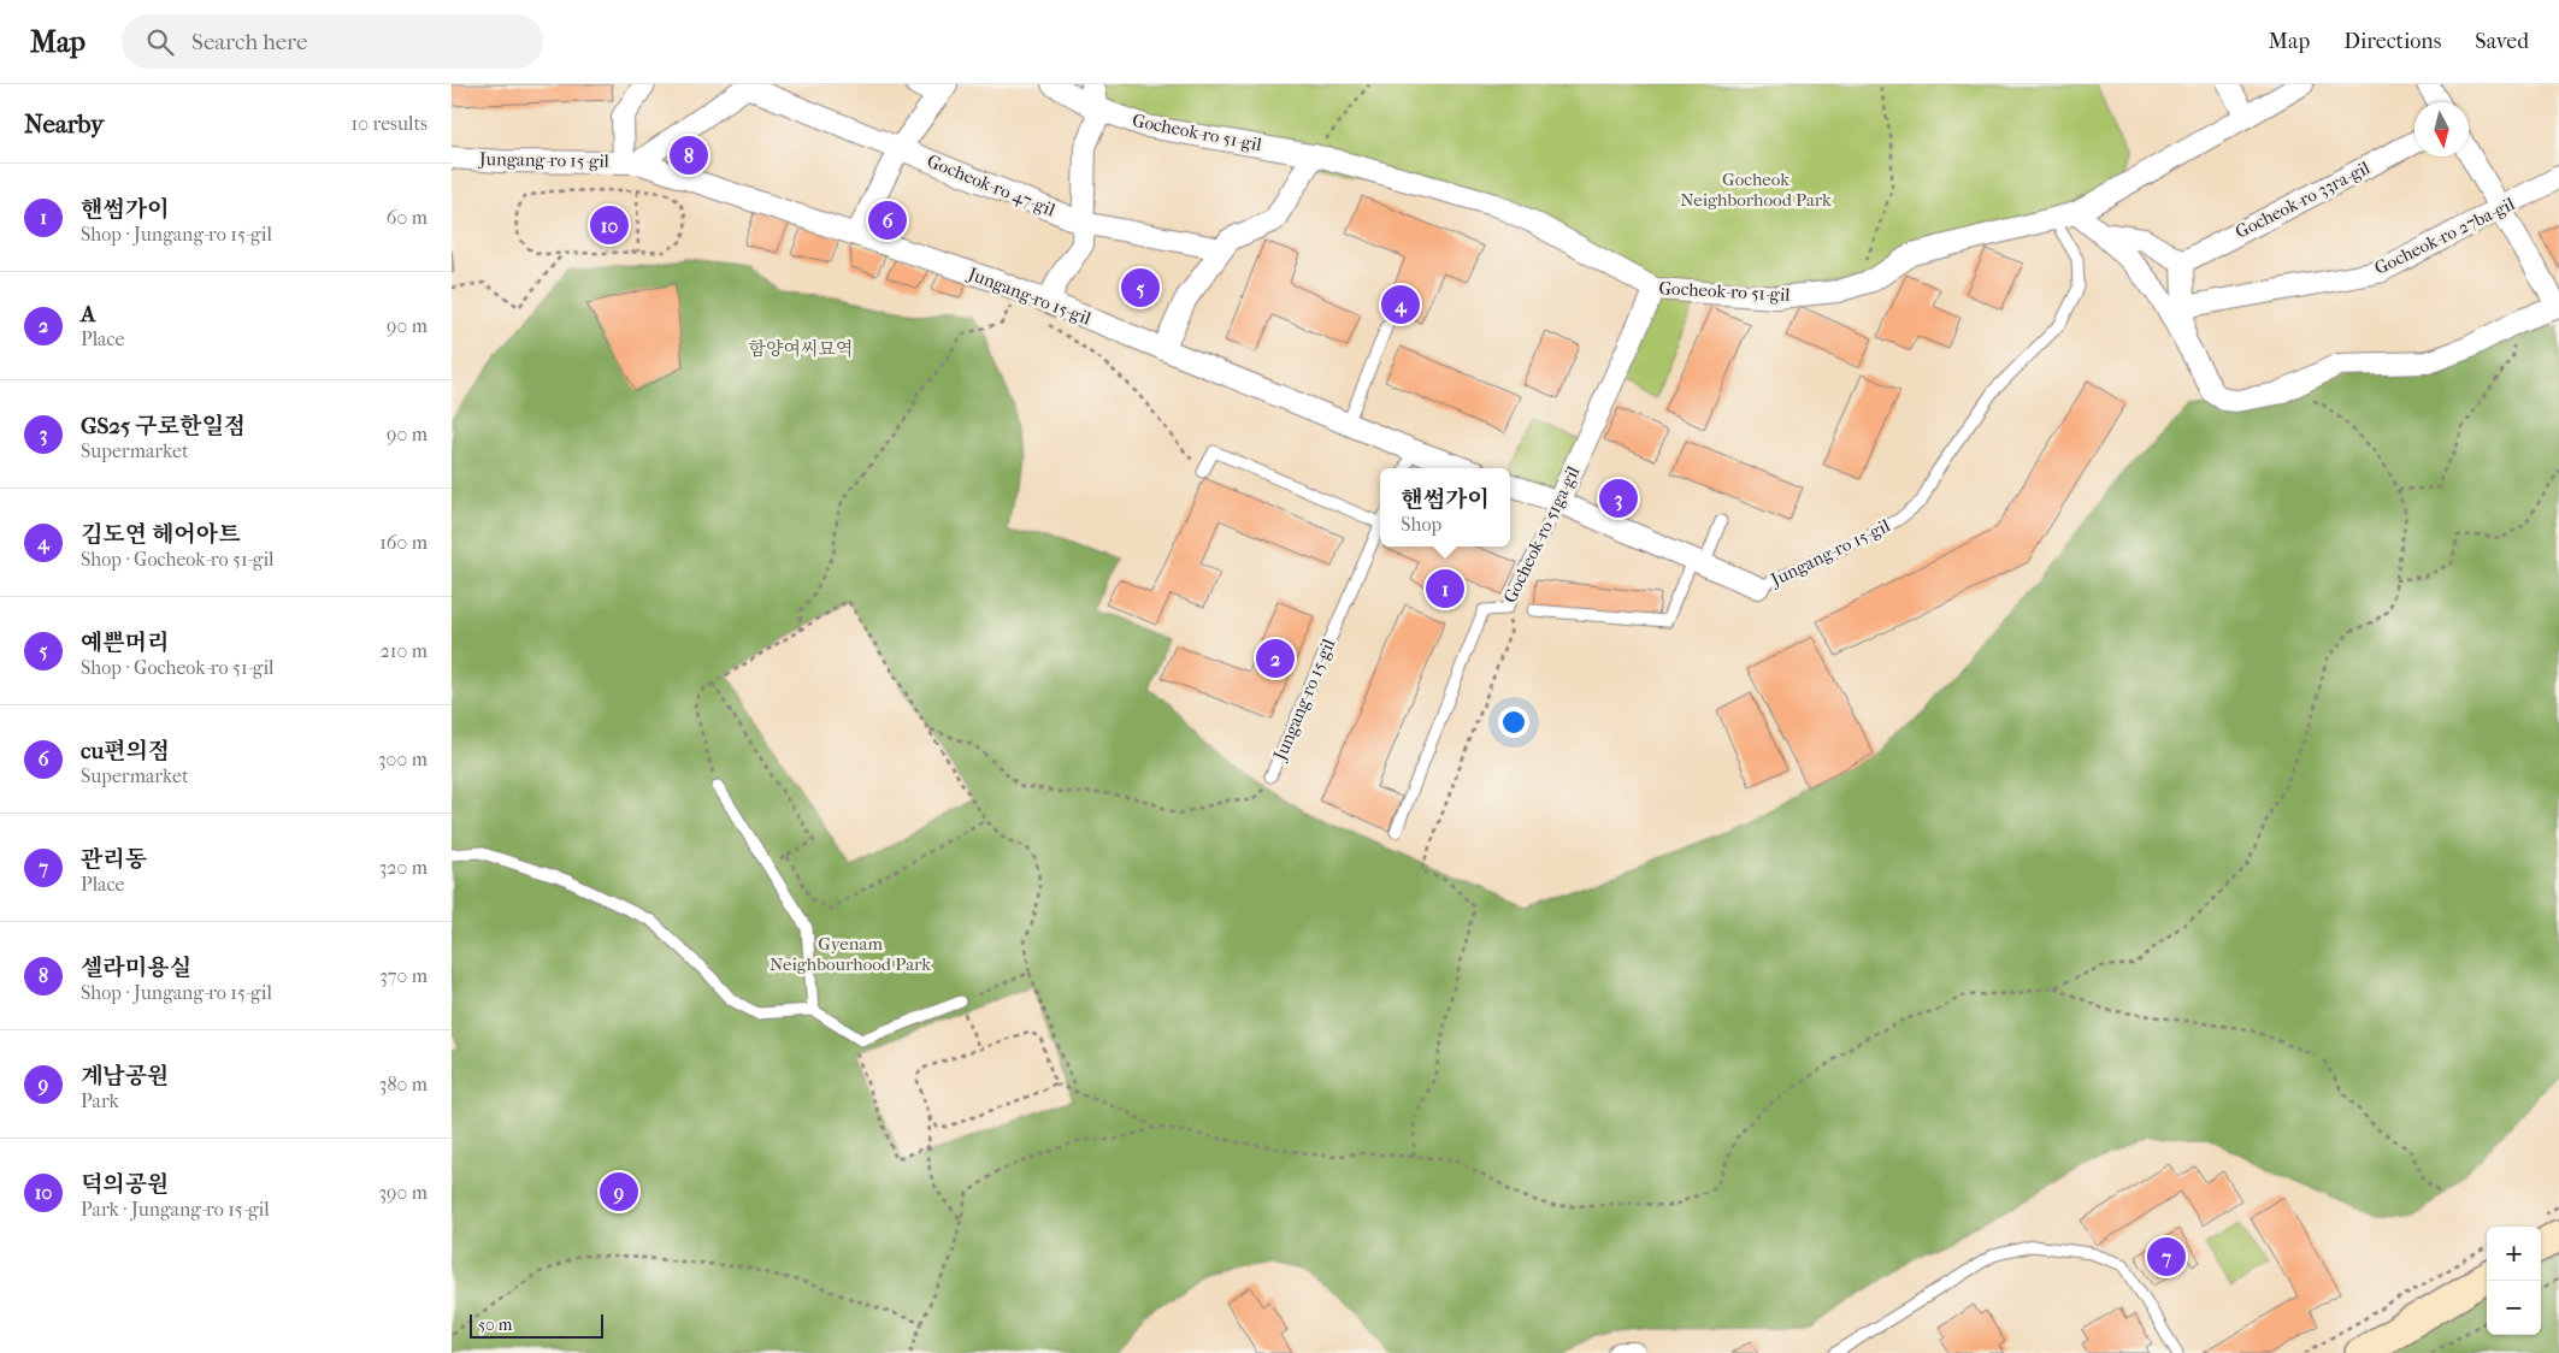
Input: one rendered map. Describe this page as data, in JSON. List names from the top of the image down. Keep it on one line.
{"streets":{"street":["Gocheok-ro 51-gil","Jungang-ro 15-gil","Gocheok-ro 47-gil","Gocheok-ro 33ra-gil","Gocheok-ro 27ba-gil","Gocheok-ro 51ga-gil"]},"crossings":[["Gocheok-ro 51-gil","Jungang-ro 15-gil"],["Gocheok-ro 51-gil","Gocheok-ro 51ga-gil"],["Jungang-ro 15-gil","Gocheok-ro 51ga-gil"]],"parks":["Gocheok Neighborhood Park","함양여씨묘역","Gyenam Neighbourhood Park"],"scale_bar":"50 m","north":"bottom","page":{"header":"Map","search":"Search here","nav":["Map","Directions","Saved"],"heading":["Nearby","10 results"],"pins":["8","6","10","5","4","3","1","2","9","7"],"list":[{"mark":"1","name":"핸썸가이","note":"Shop · Jungang-ro 15-gil","value":"60 m"},{"mark":"2","name":"A","note":"Place","value":"90 m"},{"mark":"3","name":"GS25 구로한일점","note":"Supermarket","value":"90 m"},{"mark":"4","name":"김도연 헤어아트","note":"Shop · Gocheok-ro 51-gil","value":"160 m"},{"mark":"5","name":"예쁜머리","note":"Shop · Gocheok-ro 51-gil","value":"210 m"},{"mark":"6","name":"cu편의점","note":"Supermarket","value":"300 m"},{"mark":"7","name":"관리동","note":"Place","value":"320 m"},{"mark":"8","name":"셀라미용실","note":"Shop · Jungang-ro 15-gil","value":"370 m"},{"mark":"9","name":"계남공원","note":"Park","value":"380 m"},{"mark":"10","name":"덕의공원","note":"Park · Jungang-ro 15-gil","value":"390 m"}],"popup":["핸썸가이","Shop"],"map_buttons":["+","−"],"scale":"50 m"}}
